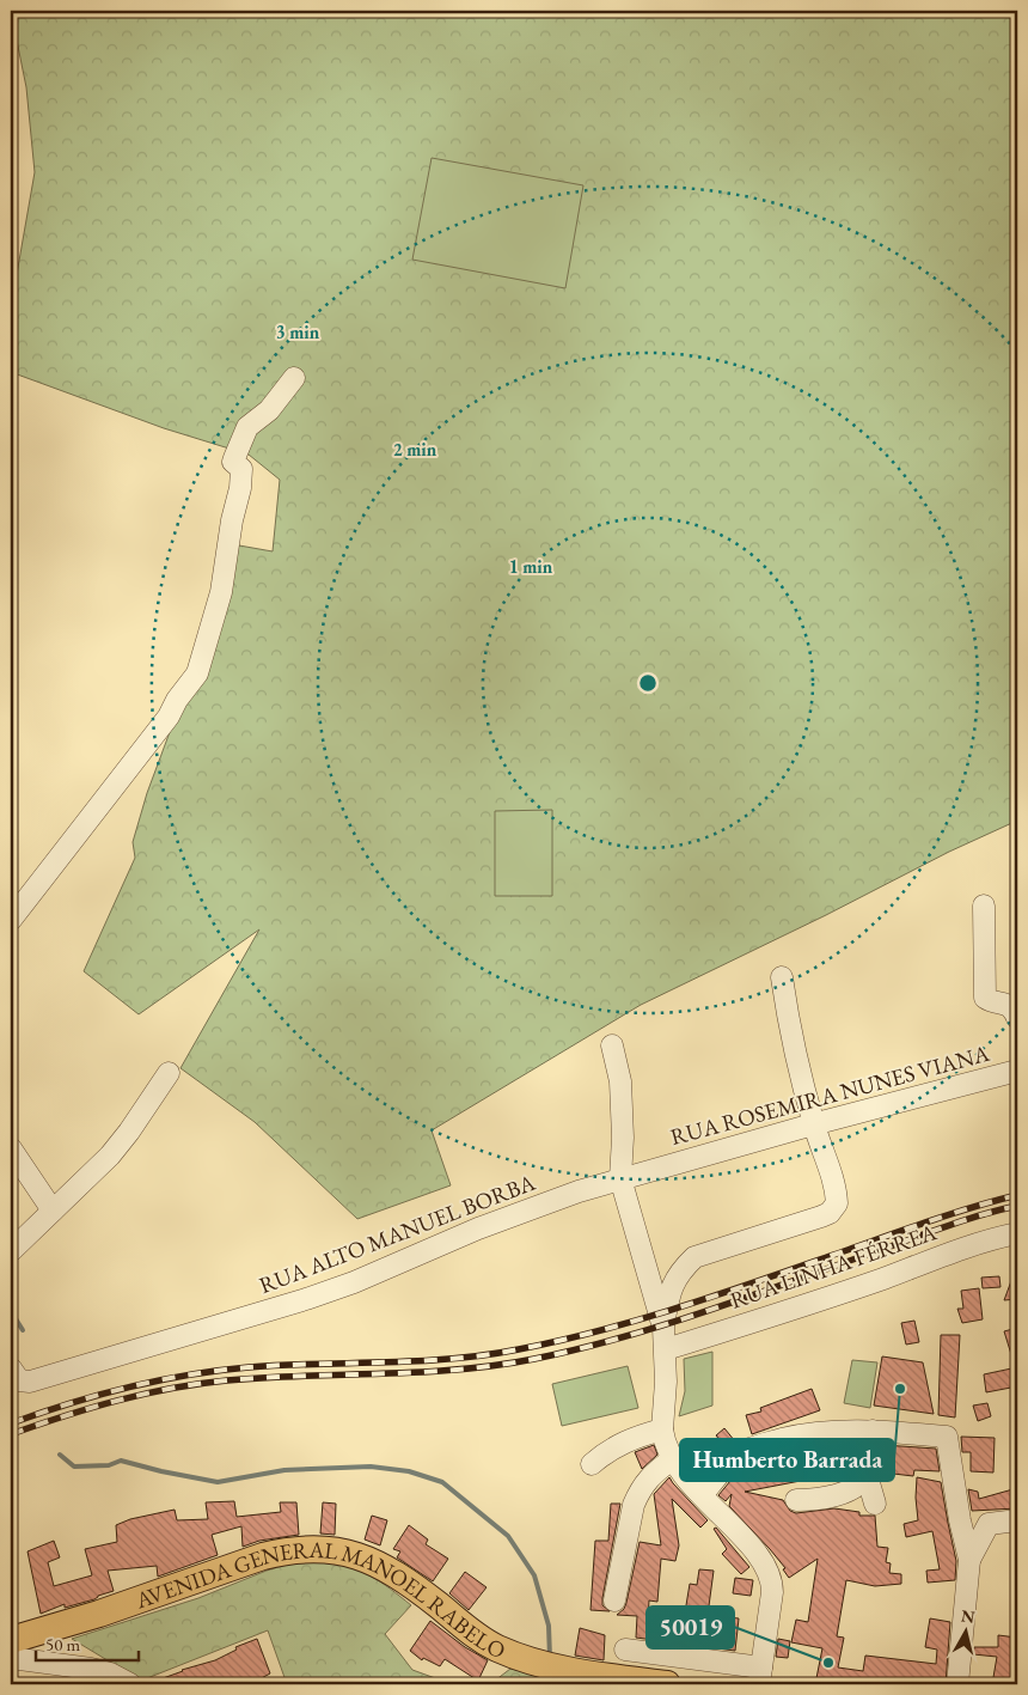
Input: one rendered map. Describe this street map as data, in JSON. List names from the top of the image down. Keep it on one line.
{"streets":{"main road":["AVENIDA GENERAL MANOEL RABELO"],"street":["RUA ROSEMIRA NUNES VIANA","RUA ALTO MANUEL BORBA","RUA LINHA FÉRREA"]},"crossings":[["RUA ROSEMIRA NUNES VIANA","RUA ALTO MANUEL BORBA"]],"places":["Humberto Barrada","50019"],"scale_bar":"50 m","north":"top","rings":["3 min","2 min","1 min"]}
